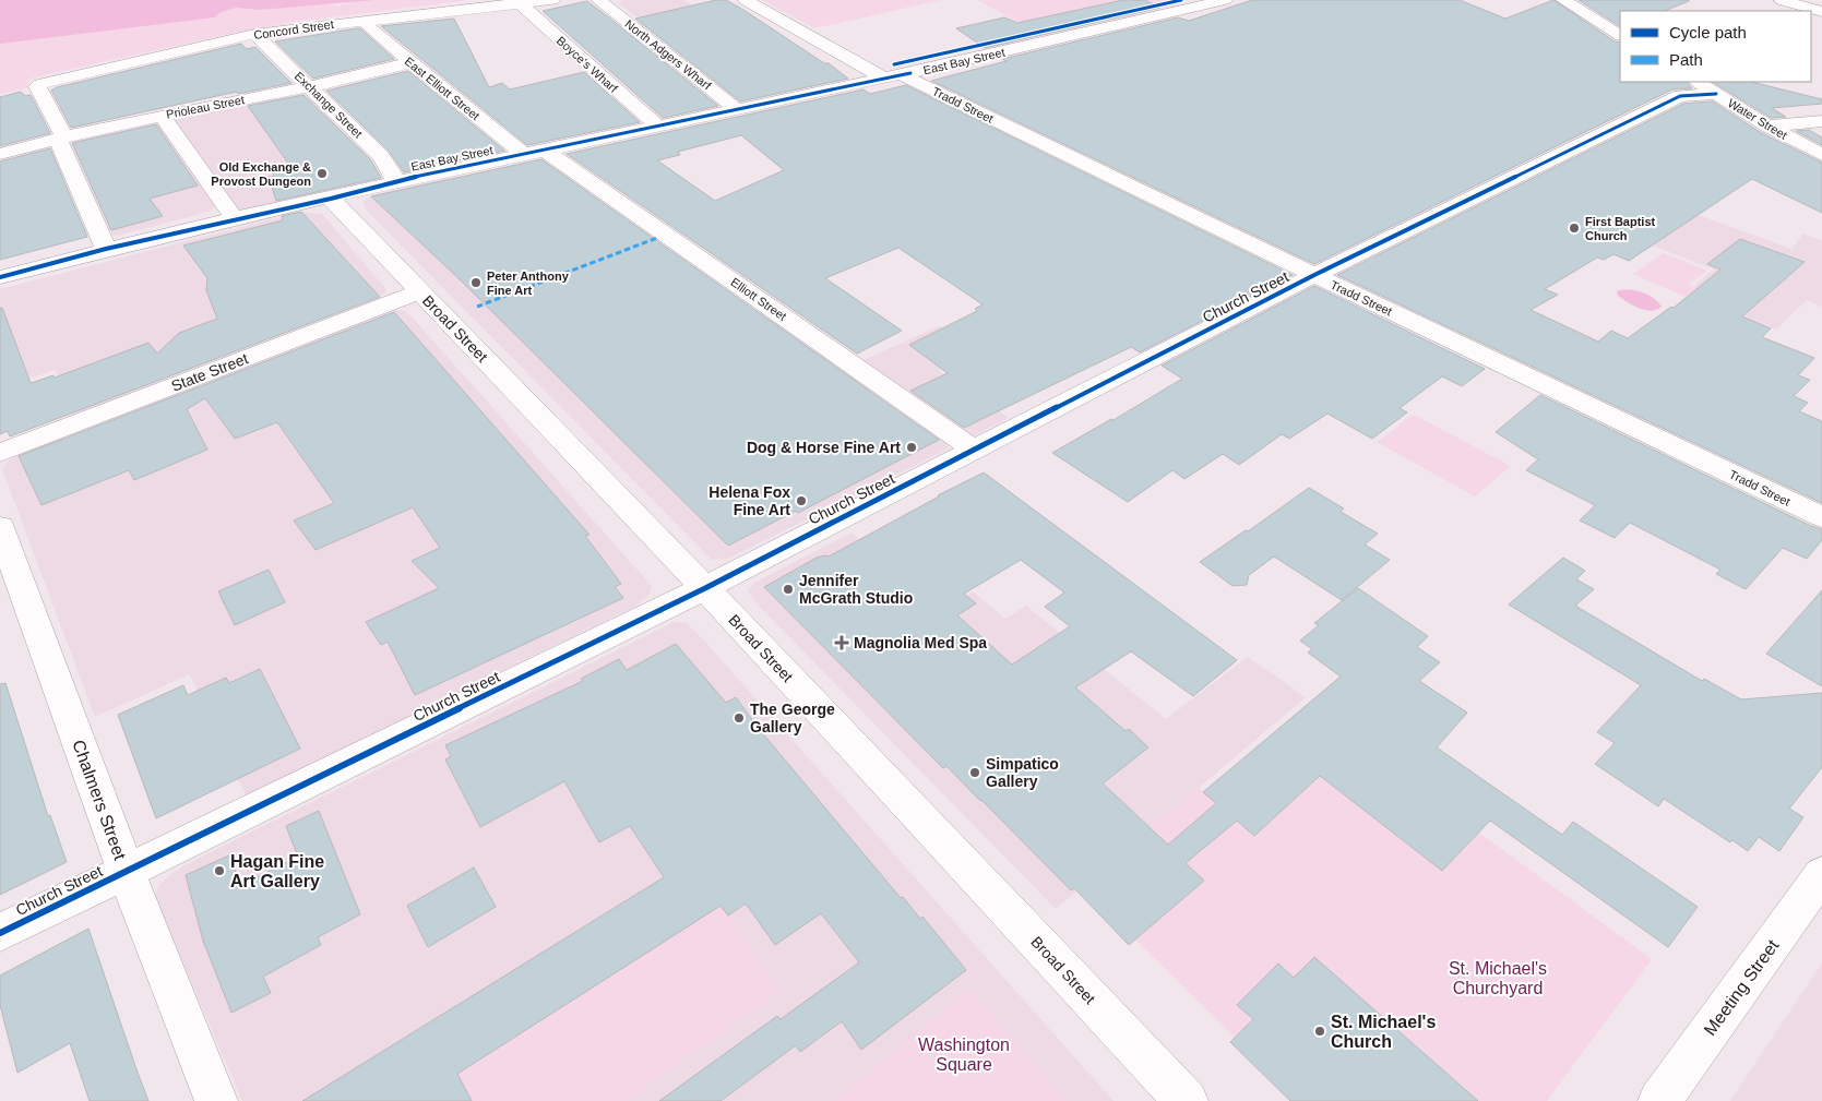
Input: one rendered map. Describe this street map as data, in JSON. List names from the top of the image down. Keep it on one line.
{"streets":{"street":["Concord Street","North Adgers Wharf","East Bay Street","Boyce's Wharf","East Elliott Street","Exchange Street","Tradd Street","Prioleau Street","Water Street","Church Street","Elliott Street","Broad Street","State Street","Chalmers Street","Meeting Street"]},"crossings":[["Concord Street","Boyce's Wharf"],["Concord Street","East Elliott Street"],["Concord Street","Exchange Street"],["Concord Street","Prioleau Street"],["North Adgers Wharf","East Bay Street"],["East Bay Street","Boyce's Wharf"],["East Bay Street","East Elliott Street"],["East Bay Street","Exchange Street"],["East Bay Street","Tradd Street"],["East Bay Street","Elliott Street"],["East Bay Street","Broad Street"],["East Elliott Street","Prioleau Street"],["East Elliott Street","Elliott Street"],["Exchange Street","Prioleau Street"],["Tradd Street","Church Street"],["Water Street","Church Street"],["Church Street","Elliott Street"],["Church Street","Broad Street"],["Church Street","Chalmers Street"],["Broad Street","State Street"]],"parks":["St. Michael's Churchyard","Washington Square"],"places":{"other":["Old Exchange & Provost Dungeon","First Baptist Church","Peter Anthony Fine Art","Dog & Horse Fine Art","Helena Fox Fine Art","Jennifer McGrath Studio","The George Gallery","Simpatico Gallery","Hagan Fine Art Gallery","St. Michael's Church"],"health":["Magnolia Med Spa"]},"legend":["Cycle path","Path"]}
